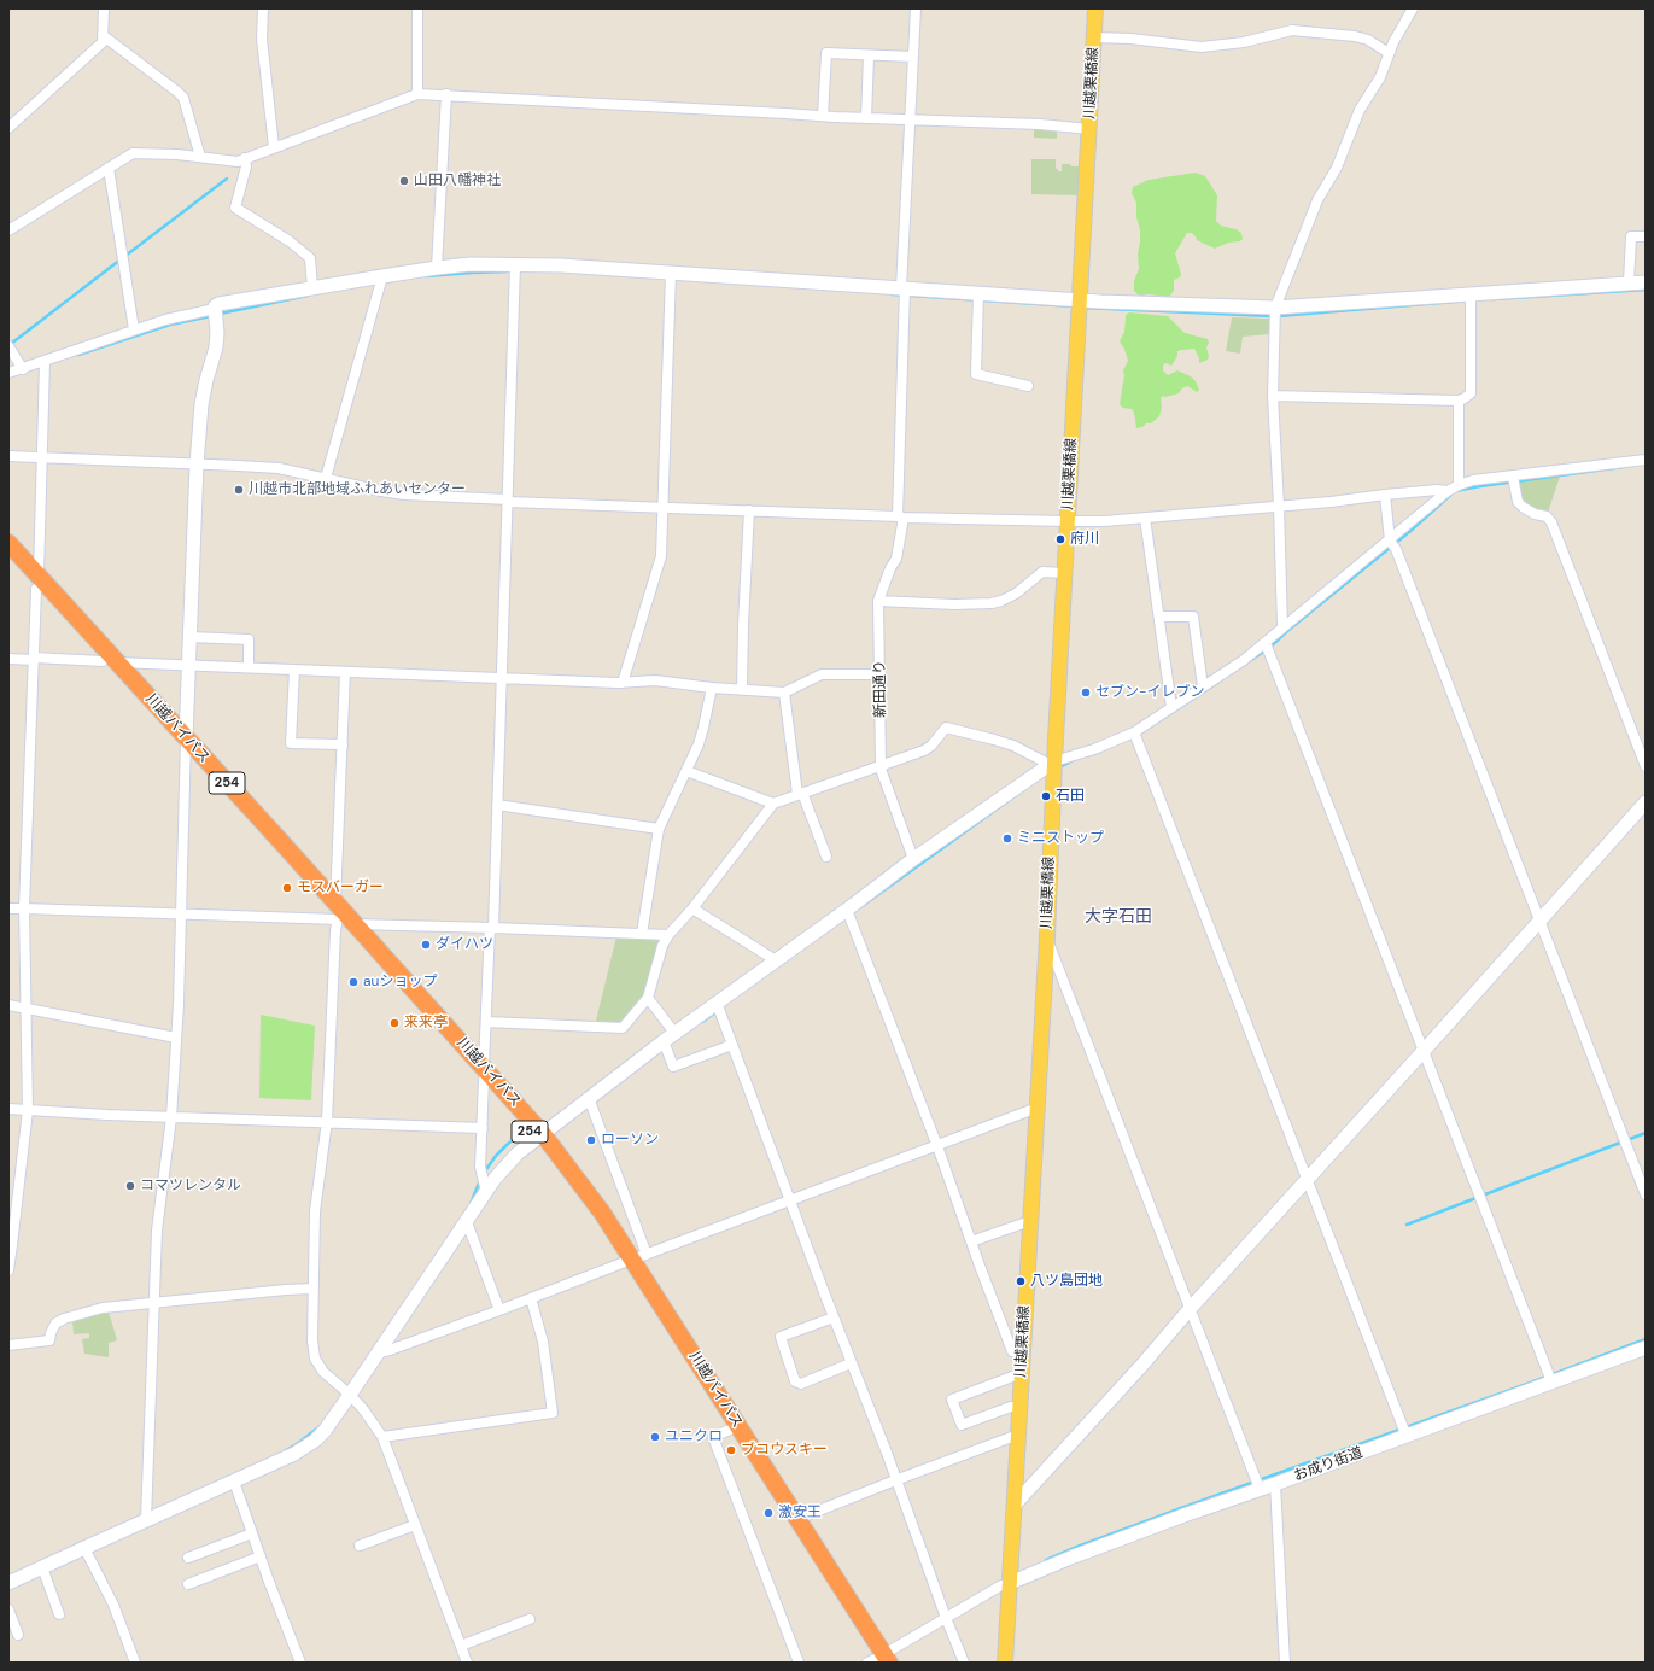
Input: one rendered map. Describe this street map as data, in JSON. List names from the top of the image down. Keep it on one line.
{"streets":{"highway":["川越バイパス","254"],"main road":["川越栗橋線"],"street":["新田通り","お成り街道"]},"crossings":[["川越栗橋線","お成り街道"]],"districts":["大字石田"],"places":["山田八幡神社","川越市北部地域ふれあいセンター","府川","セブン-イレブン","石田","ミニストップ","モスバーガー","ダイハツ","auショップ","来来亭","ローソン","コマツレンタル","八ツ島団地","ユニクロ","ブコウスキー","激安王"]}
